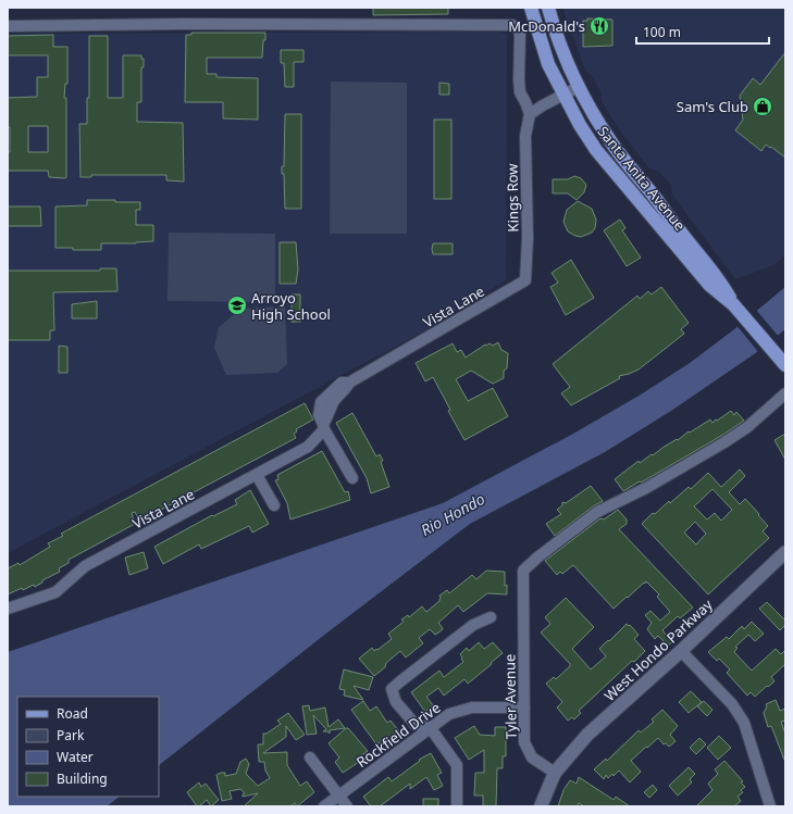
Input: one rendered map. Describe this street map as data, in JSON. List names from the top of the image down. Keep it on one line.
{"streets":{"main road":["Santa Anita Avenue"],"street":["Kings Row","Vista Lane","West Hondo Parkway","Tyler Avenue","Rockfield Drive"]},"crossings":[["Kings Row","Vista Lane"],["West Hondo Parkway","Tyler Avenue"],["Tyler Avenue","Rockfield Drive"]],"water":["Rio Hondo"],"places":{"restaurant":["McDonald's"],"shop":["Sam's Club"],"school or university":["Arroyo High School"]},"legend":["Road","Park","Water","Building"],"scale_bar":"100 m"}
